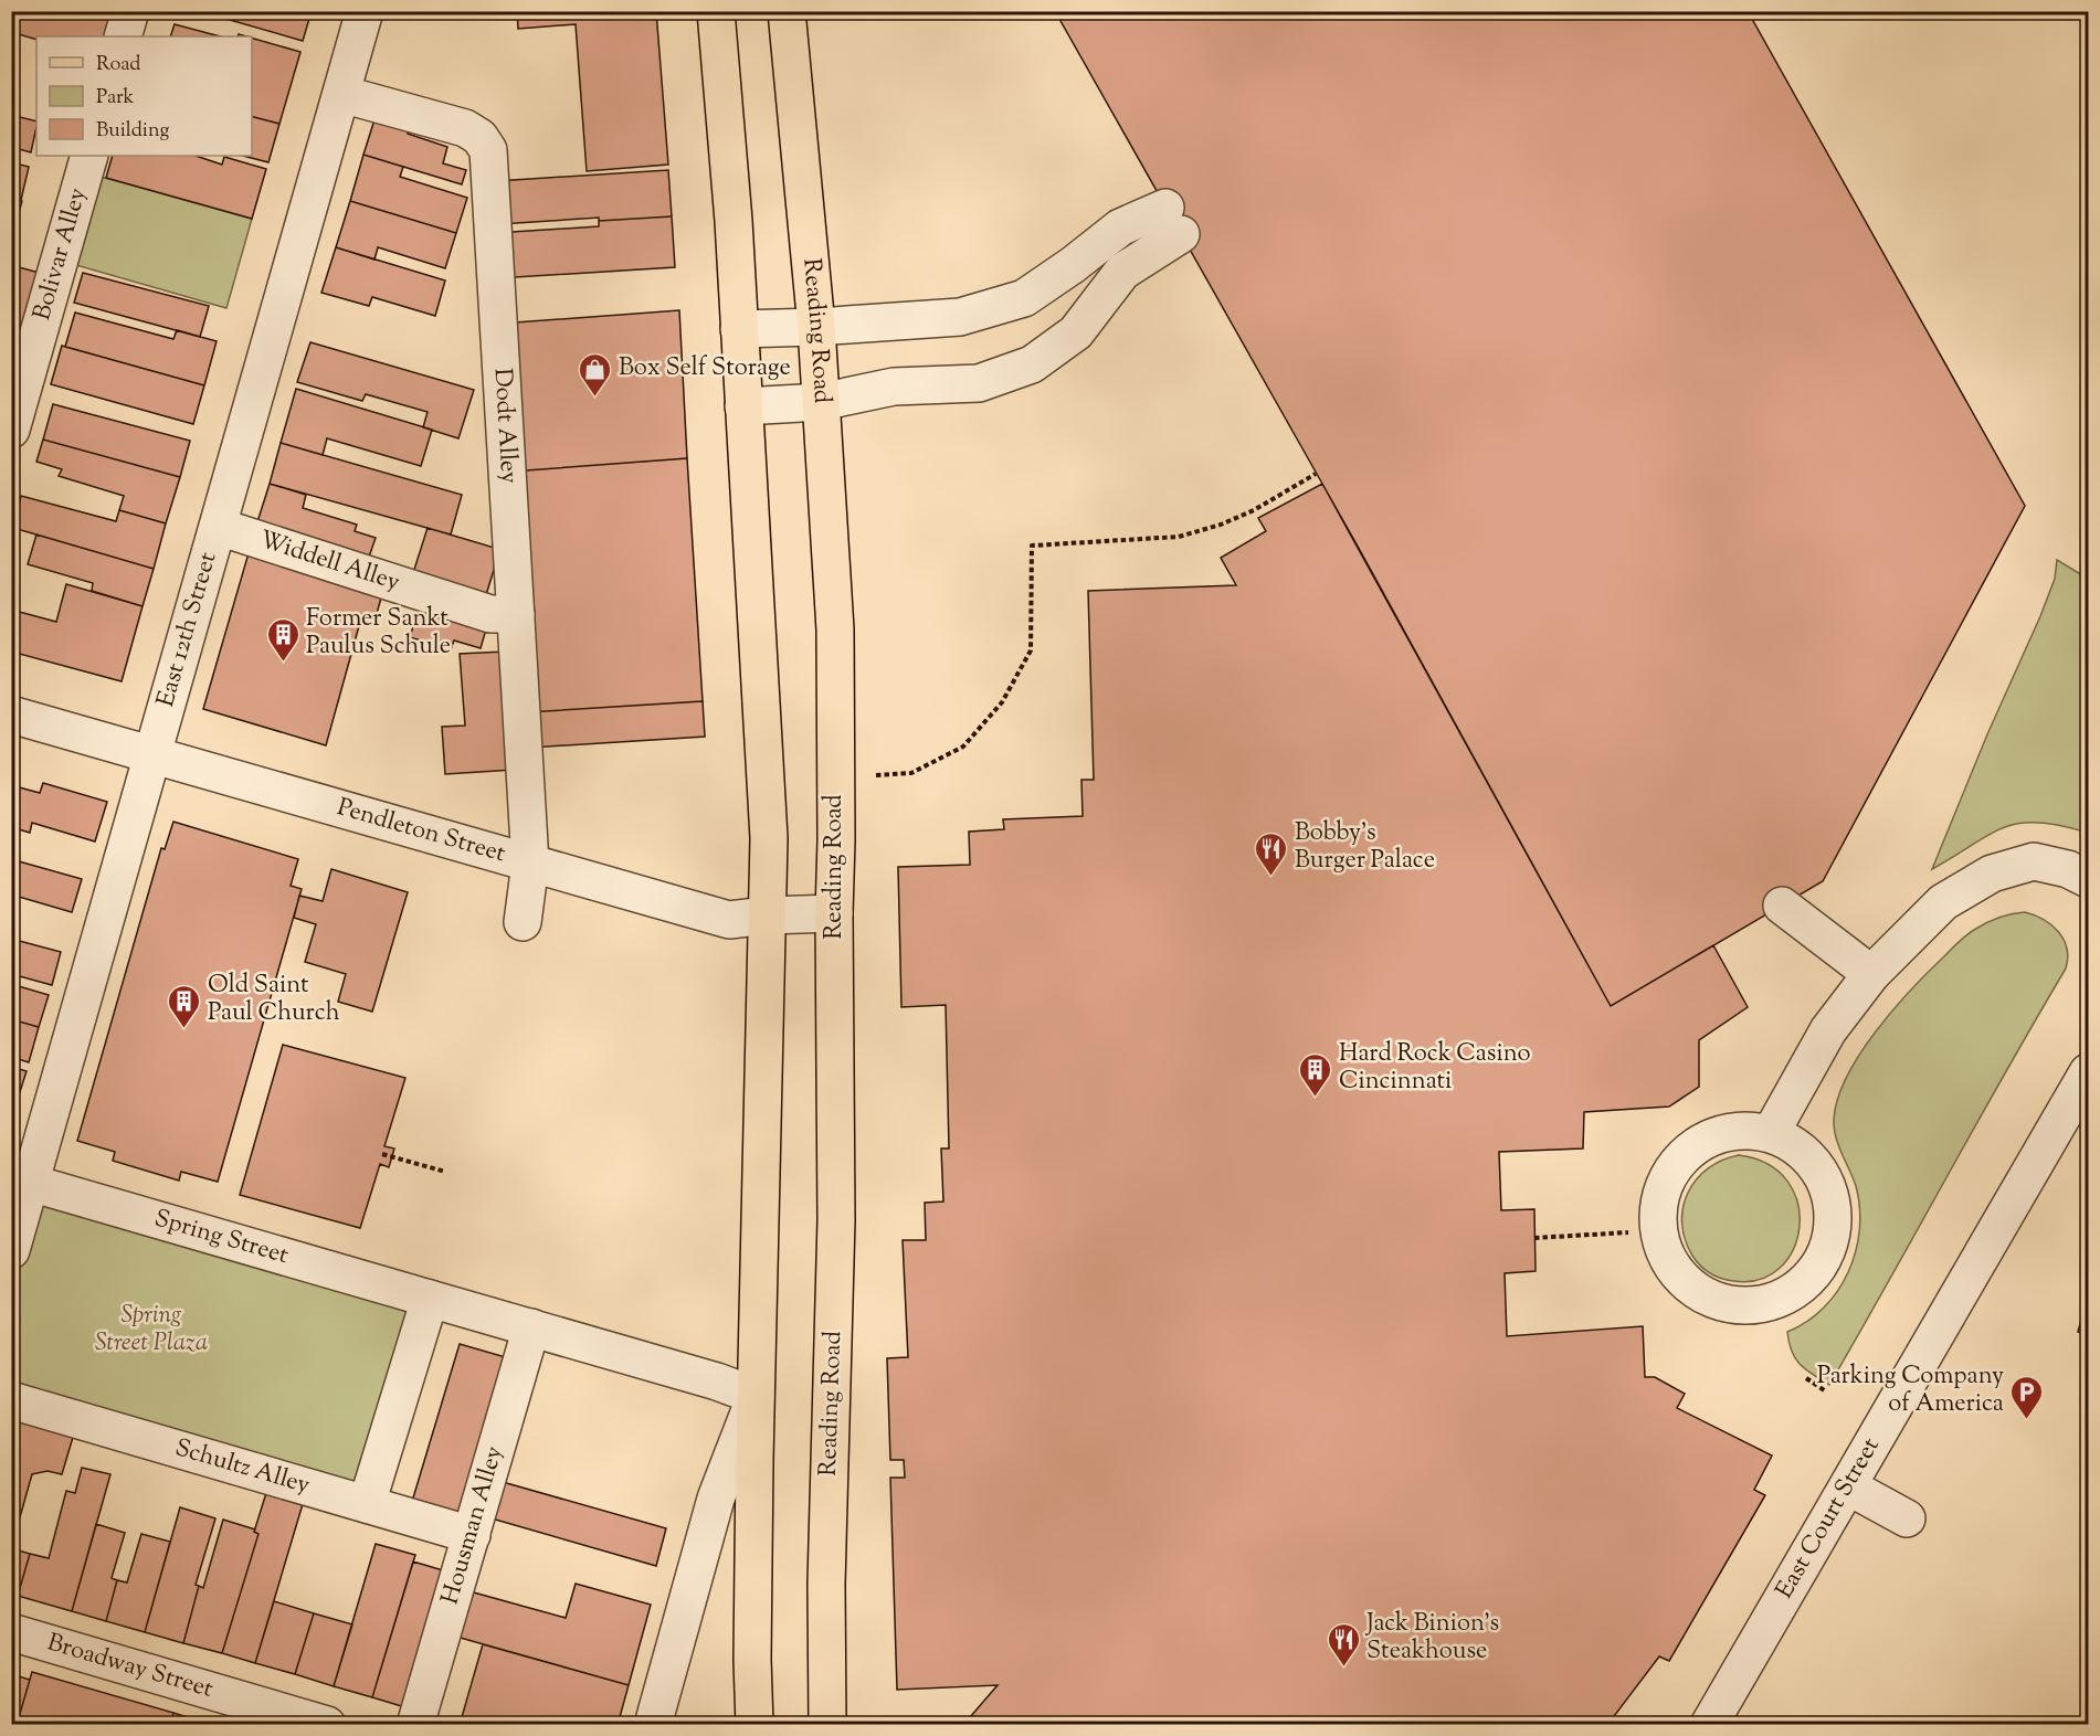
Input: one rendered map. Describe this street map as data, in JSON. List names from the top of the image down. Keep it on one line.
{"streets":{"main road":["Reading Road"],"street":["Bolivar Alley","Dodt Alley","Widdell Alley","East 12th Street","Pendleton Street","Spring Street","Schultz Alley","East Court Street","Housman Alley","Broadway Street"]},"crossings":[["Reading Road","Pendleton Street"],["Dodt Alley","Widdell Alley"],["Dodt Alley","East 12th Street"],["Dodt Alley","Pendleton Street"],["Widdell Alley","East 12th Street"],["East 12th Street","Pendleton Street"],["East 12th Street","Spring Street"],["Spring Street","Housman Alley"],["Schultz Alley","Housman Alley"]],"parks":["Spring Street Plaza"],"places":{"shop":["Box Self Storage"],"building":["Former Sankt Paulus Schule","Old Saint Paul Church","Hard Rock Casino Cincinnati"],"restaurant":["Bobby’s Burger Palace","Jack Binion’s Steakhouse"],"parking":["Parking Company of America"]},"legend":["Road","Park","Building"]}
